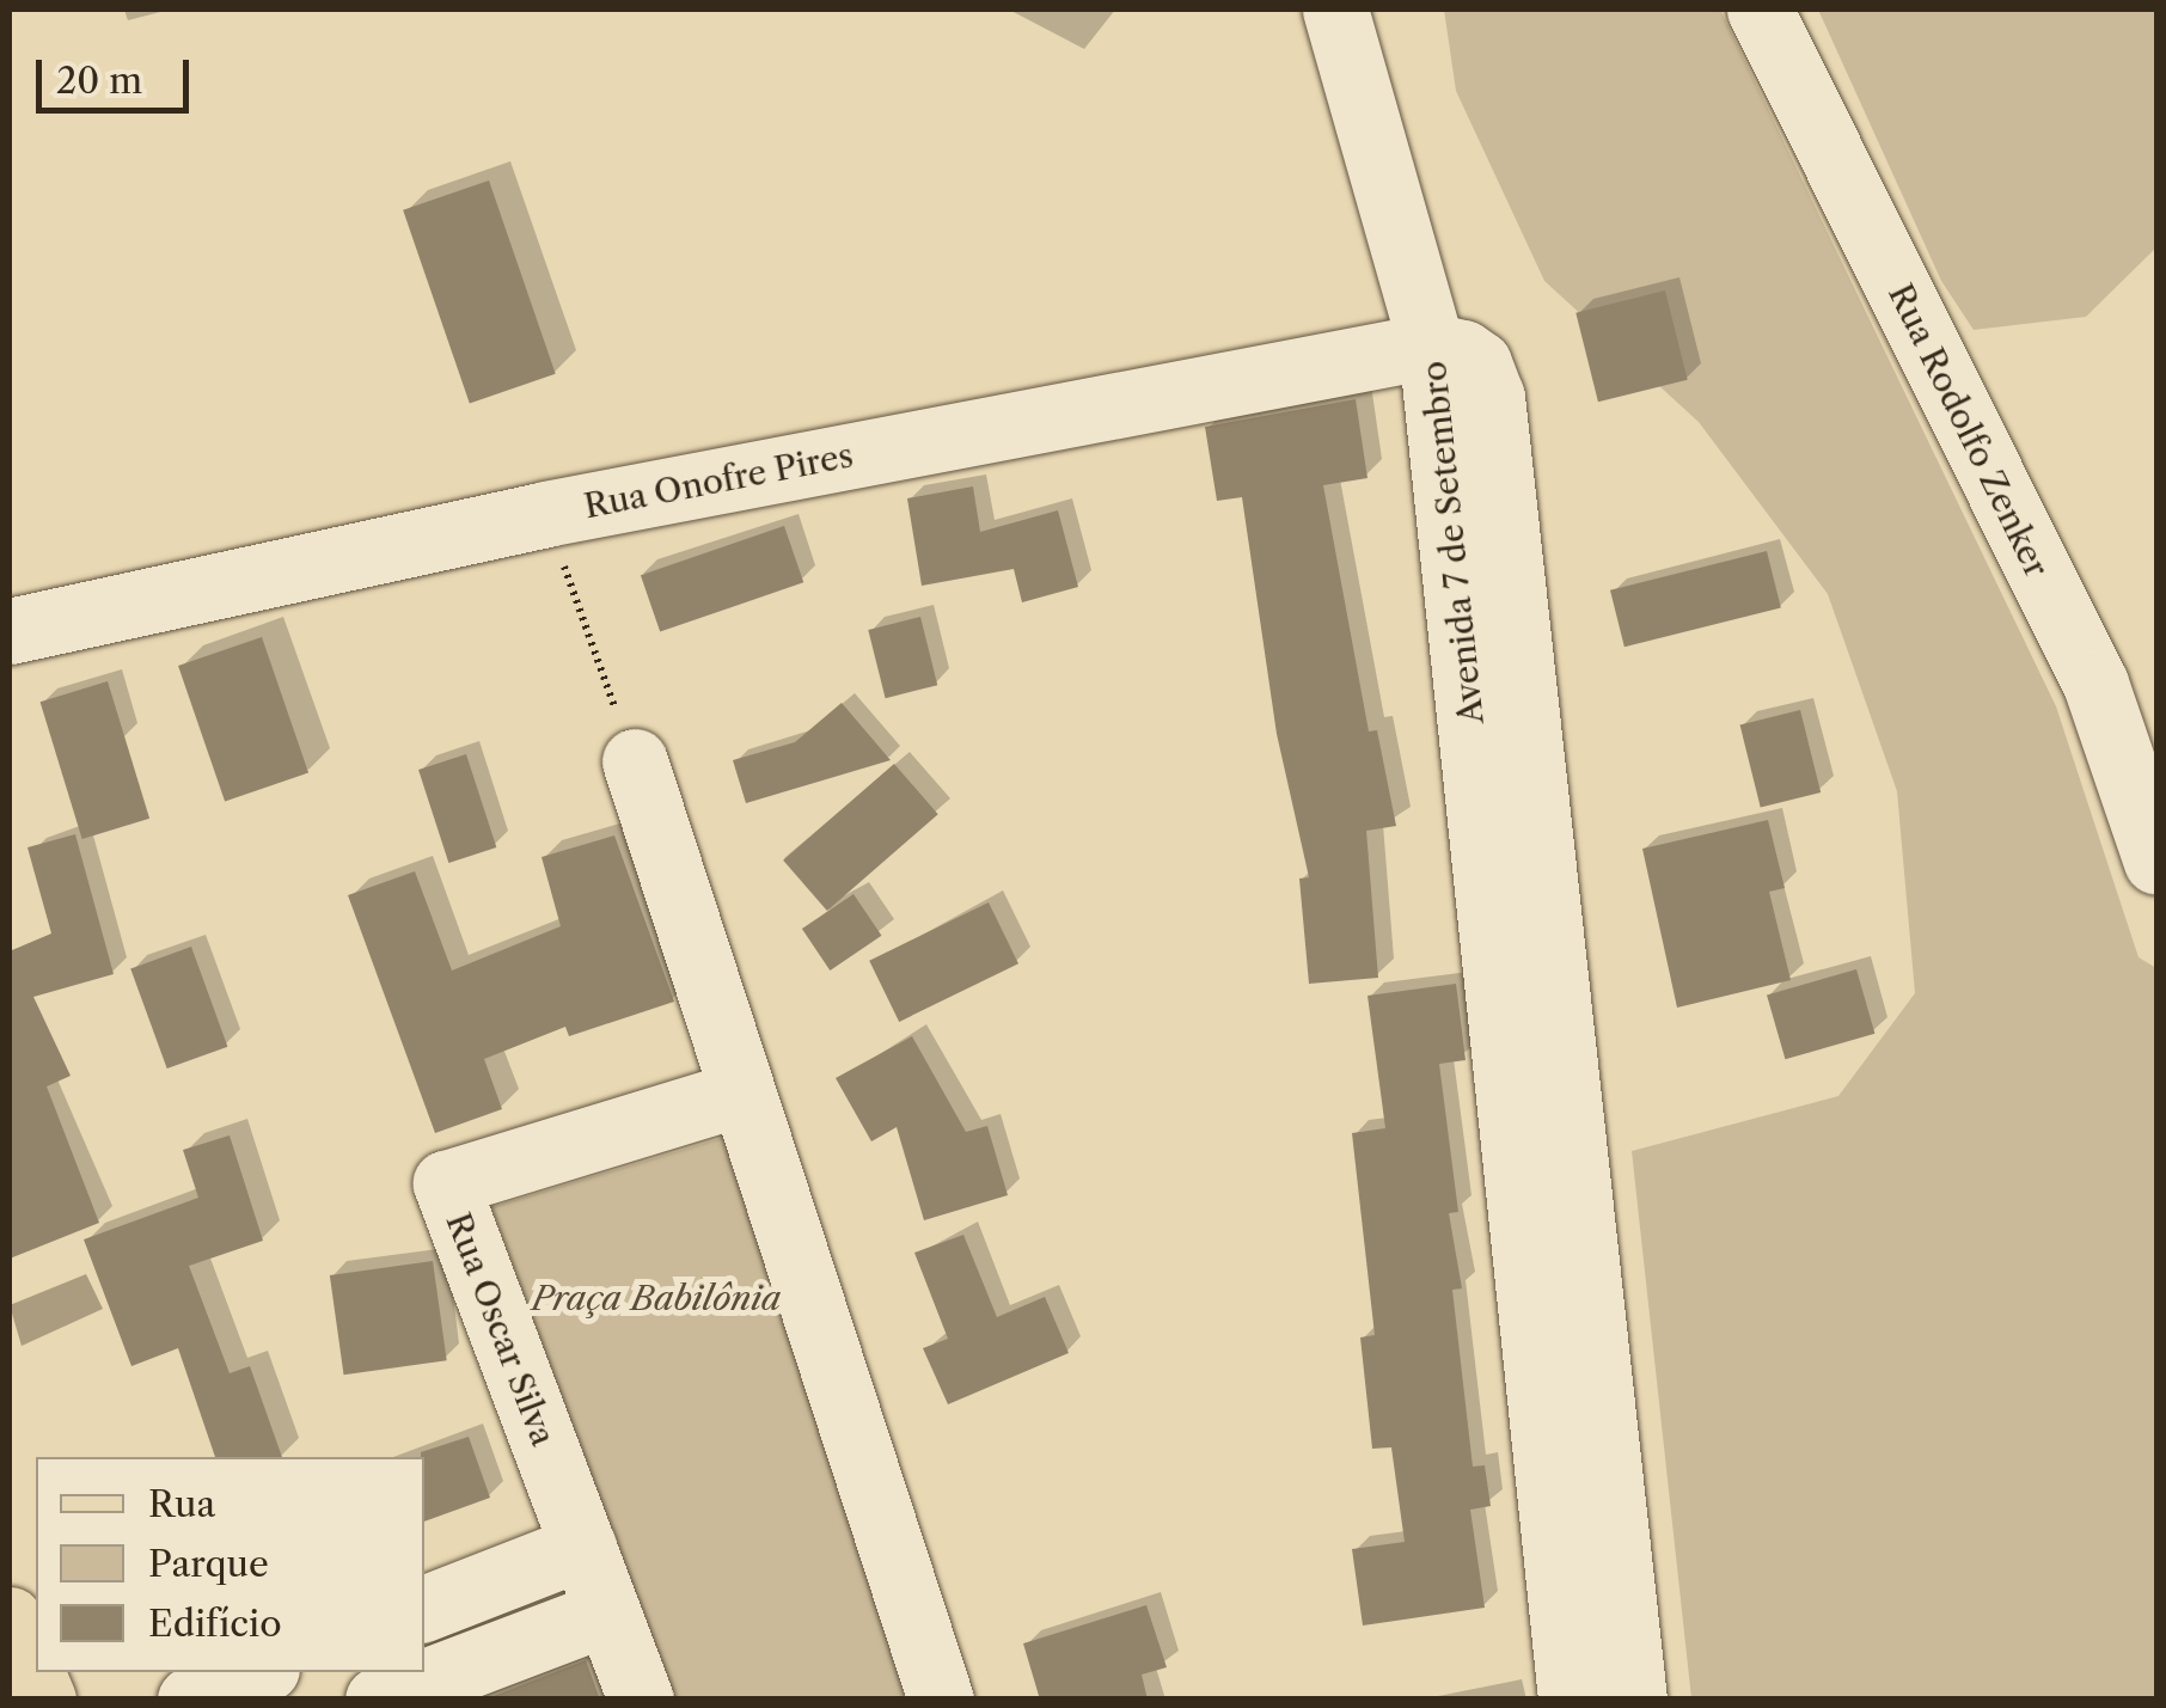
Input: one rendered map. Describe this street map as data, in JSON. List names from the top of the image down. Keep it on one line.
{"streets":{"street":["Rua Rodolfo Zenker","Rua Onofre Pires","Avenida 7 de Setembro","Rua Oscar Silva"]},"crossings":[["Rua Onofre Pires","Avenida 7 de Setembro"]],"parks":["Praça Babilônia"],"legend":["Rua","Parque","Edifício"],"scale_bar":"20 m"}
